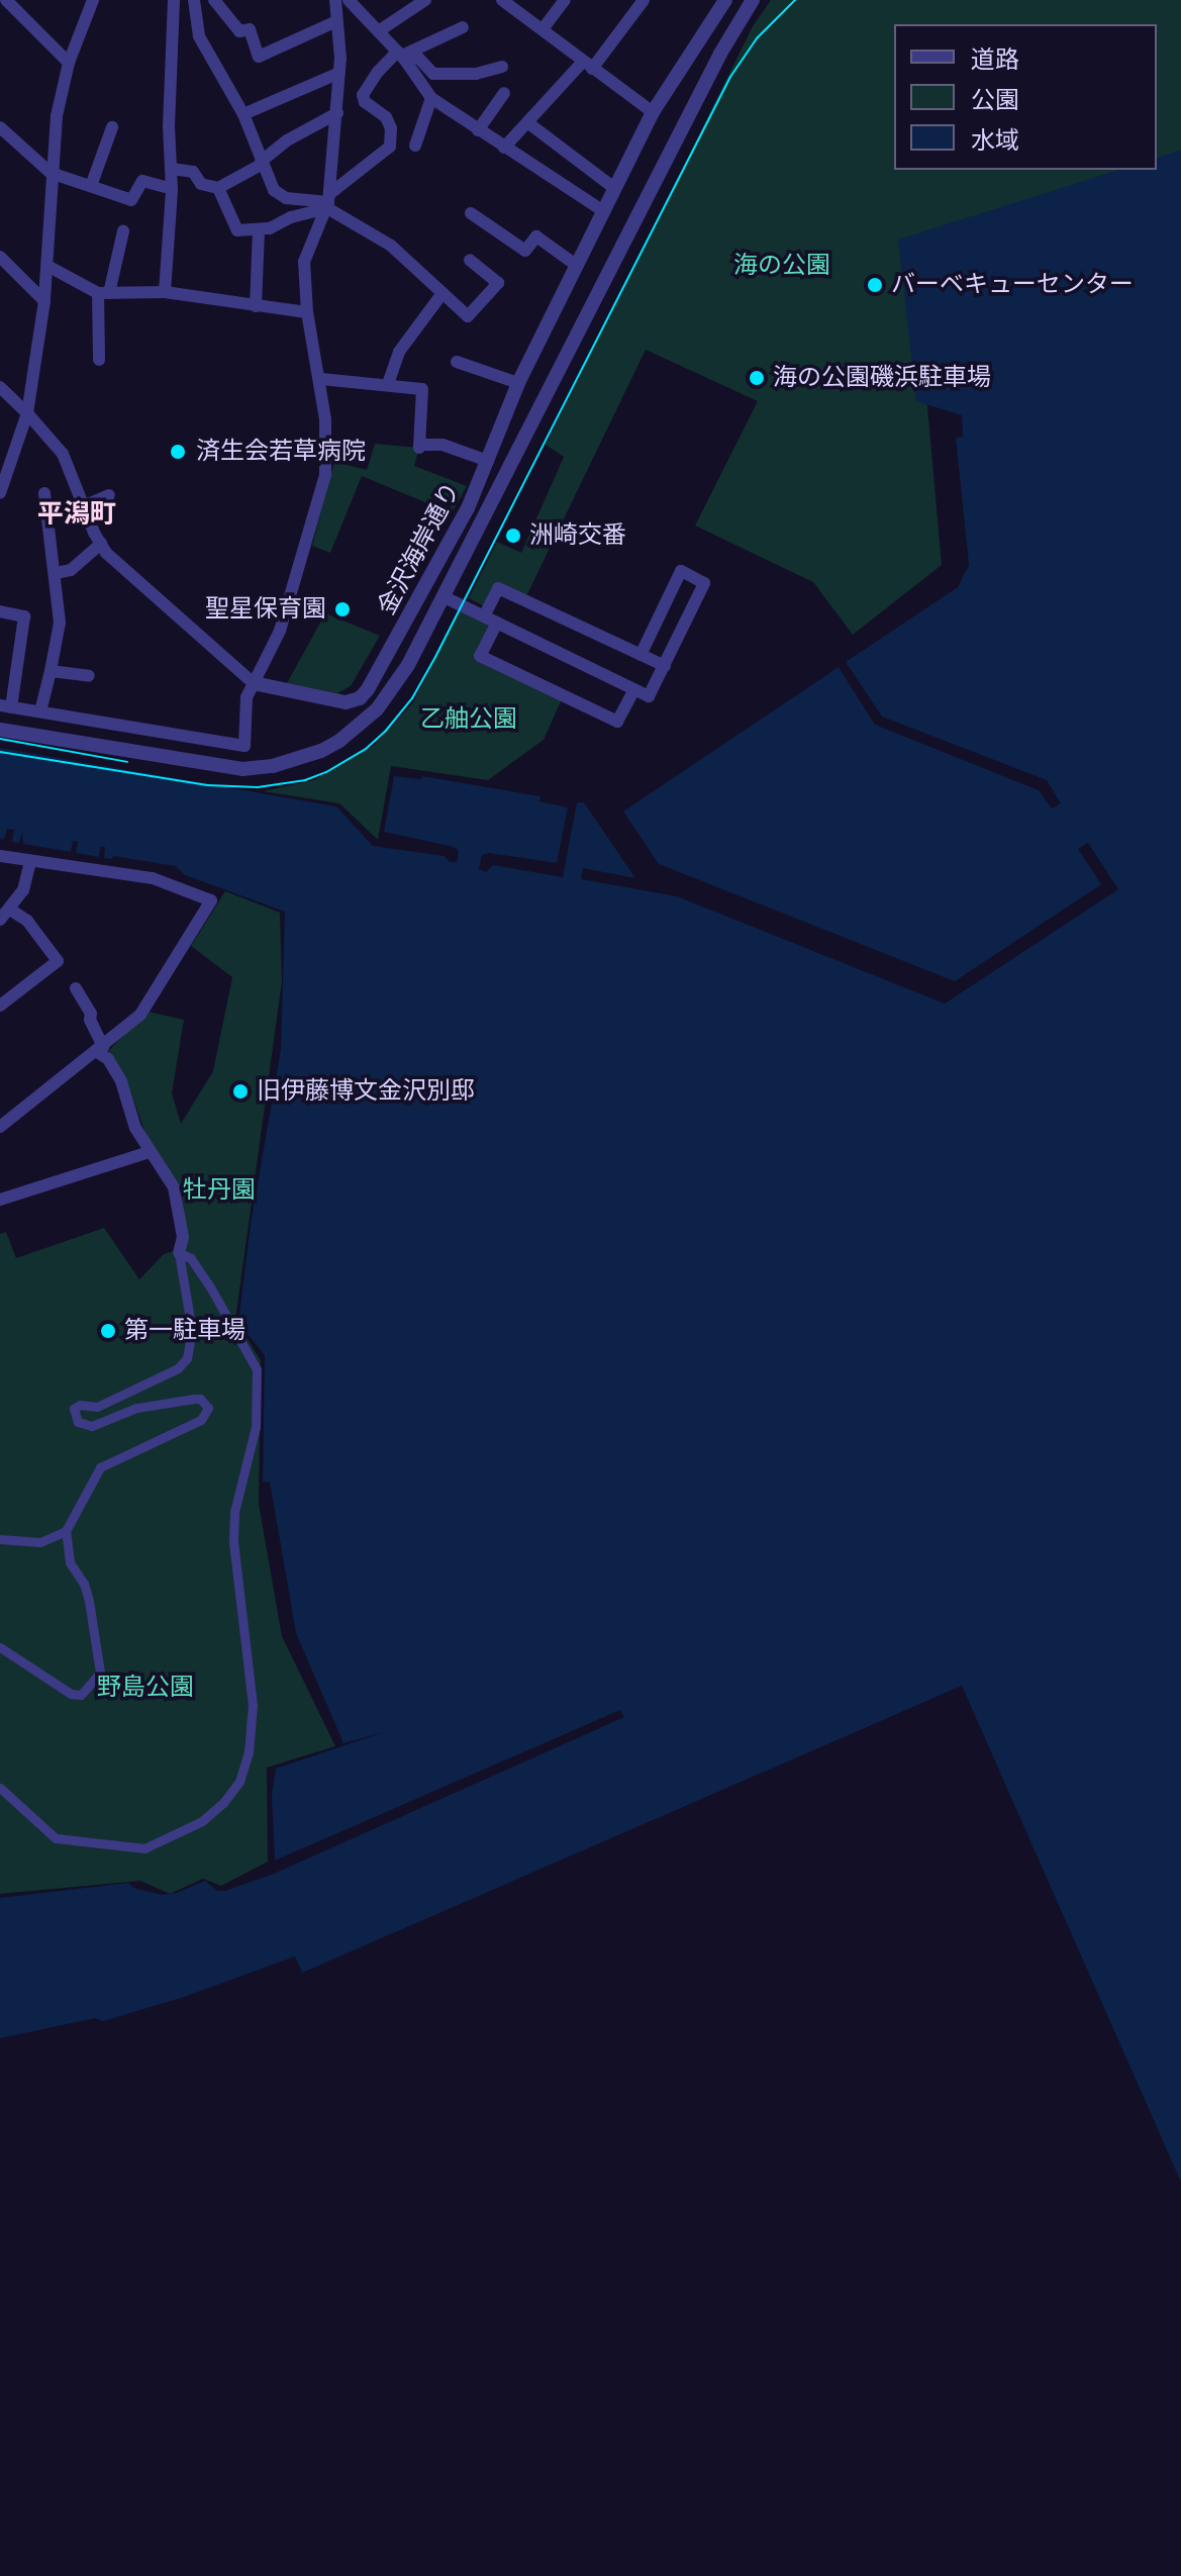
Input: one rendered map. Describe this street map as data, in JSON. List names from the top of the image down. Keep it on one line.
{"streets":{"street":["金沢海岸通り"]},"districts":["平潟町"],"parks":["海の公園","乙舳公園","牡丹園","野島公園"],"places":["バーベキューセンター","海の公園磯浜駐車場","済生会若草病院","洲崎交番","聖星保育園","旧伊藤博文金沢別邸","第一駐車場"],"legend":["道路","公園","水域"]}
